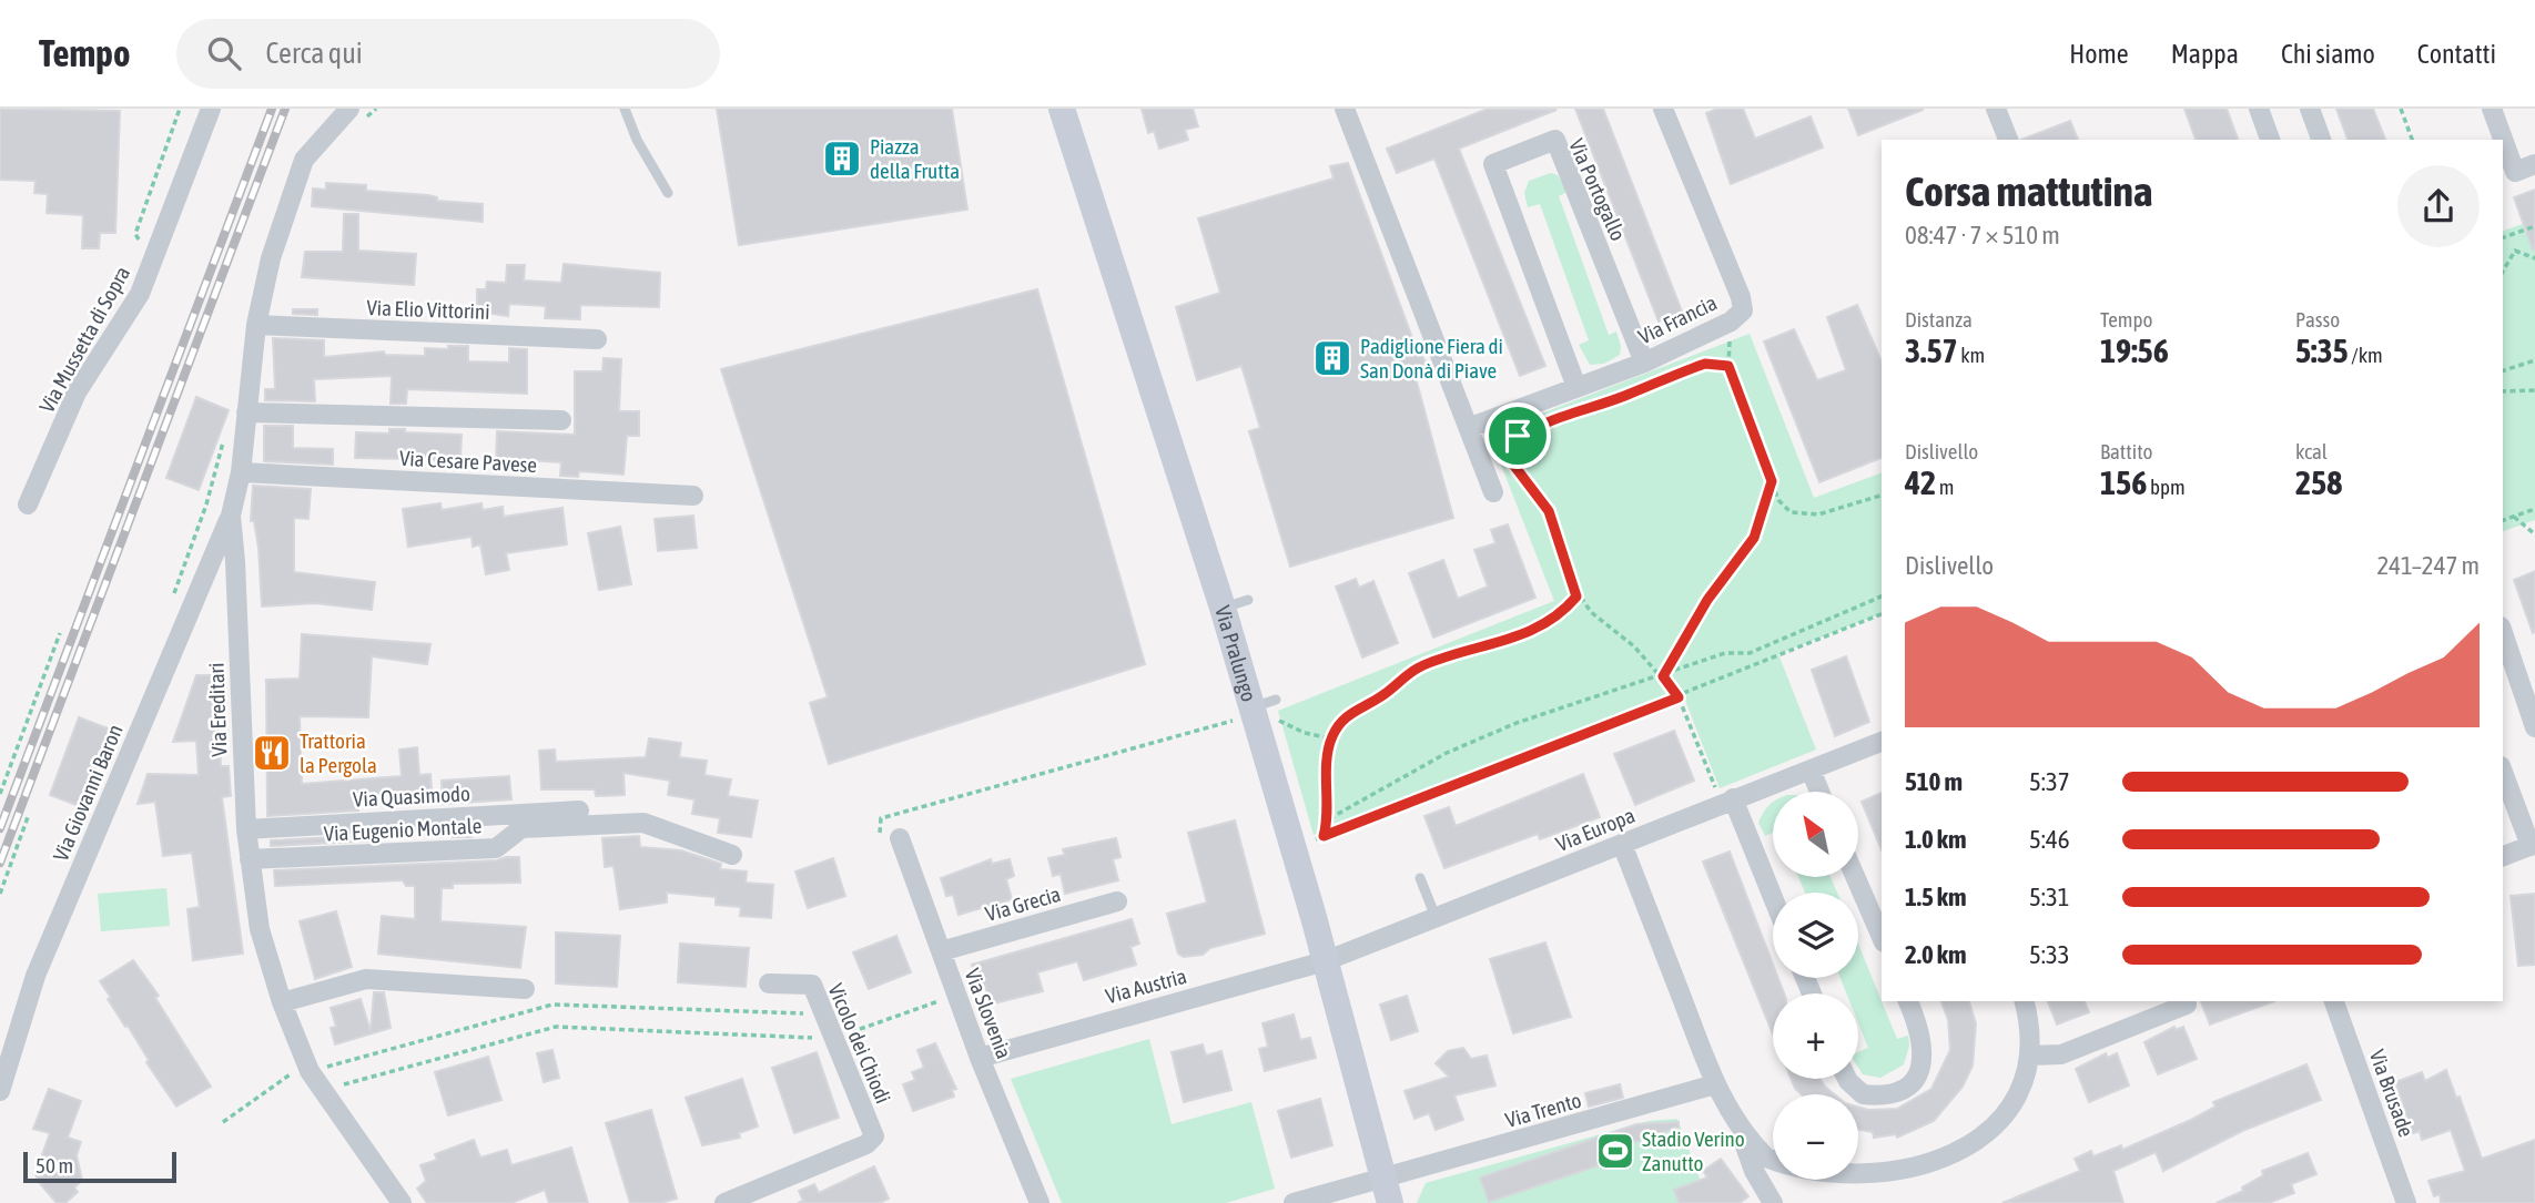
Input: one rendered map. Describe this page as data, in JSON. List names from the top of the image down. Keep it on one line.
{"streets":{"street":["Via Portogallo","Via Elio Vittorini","Via Francia","Via Mussetta di Sopra","Via Cesare Pavese","Via Pralungo","Via Ereditari","Via Giovanni Baron","Via Quasimodo","Via Eugenio Montale","Via Europa","Via Grecia","Via Austria","Via Slovenia","Vicolo dei Chiodi","Via Brusade","Via Trento"]},"crossings":[["Via Portogallo","Via Francia"],["Via Elio Vittorini","Via Ereditari"],["Via Cesare Pavese","Via Ereditari"],["Via Pralungo","Via Europa"],["Via Pralungo","Via Austria"],["Via Pralungo","Via Trento"],["Via Ereditari","Via Giovanni Baron"],["Via Ereditari","Via Quasimodo"],["Via Ereditari","Via Eugenio Montale"],["Via Europa","Via Austria"],["Via Grecia","Via Slovenia"],["Via Austria","Via Slovenia"]],"places":{"building":["Piazza della Frutta","Padiglione Fiera di San Donà di Piave"],"restaurant":["Trattoria la Pergola"],"sports":["Stadio Verino Zanutto"]},"scale_bar":"50 m","north":"top left","page":{"header":"Tempo","search":"Cerca qui","nav":["Home","Mappa","Chi siamo","Contatti"],"heading":["Corsa mattutina","08:47 · 7 × 510 m"],"stats":[["Distanza","3.57 km"],["Tempo","19:56"],["Passo","5:35 /km"],["Dislivello","42 m"],["Battito","156 bpm"],["kcal","258"]],"chart":["Dislivello","241–247 m"],"list":[{"name":"510 m","note":"5:37"},{"name":"1.0 km","note":"5:46"},{"name":"1.5 km","note":"5:31"},{"name":"2.0 km","note":"5:33"}],"map_buttons":["+","−"],"scale":"50 m"}}
